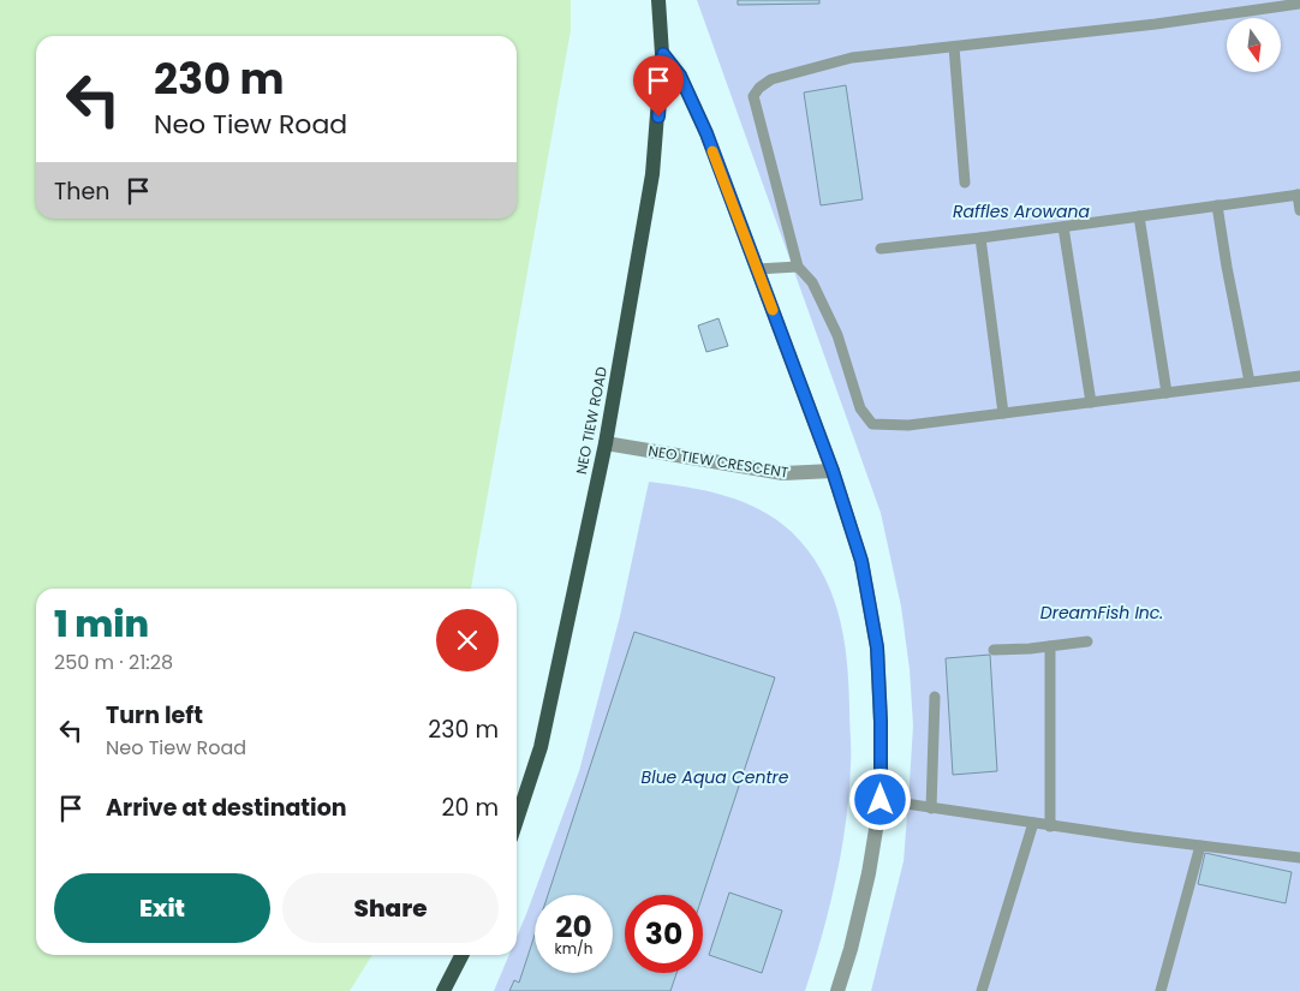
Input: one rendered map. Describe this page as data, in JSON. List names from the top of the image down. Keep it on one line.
{"streets":{"main road":["NEO TIEW ROAD"],"street":["NEO TIEW CRESCENT"]},"crossings":[["NEO TIEW ROAD","NEO TIEW CRESCENT"]],"water":["Raffles Arowana","DreamFish Inc.","Blue Aqua Centre"],"north":"bottom","page":{"turn":["230 m","Neo Tiew Road"],"then":"Then","heading":["1 min","250 m · 21:28"],"list":[{"name":"Turn left","note":"Neo Tiew Road","value":"230 m"},{"name":"Arrive at destination","value":"20 m"}],"buttons":["Exit","Share"],"speed":"20 km/h","limit":"30"}}
